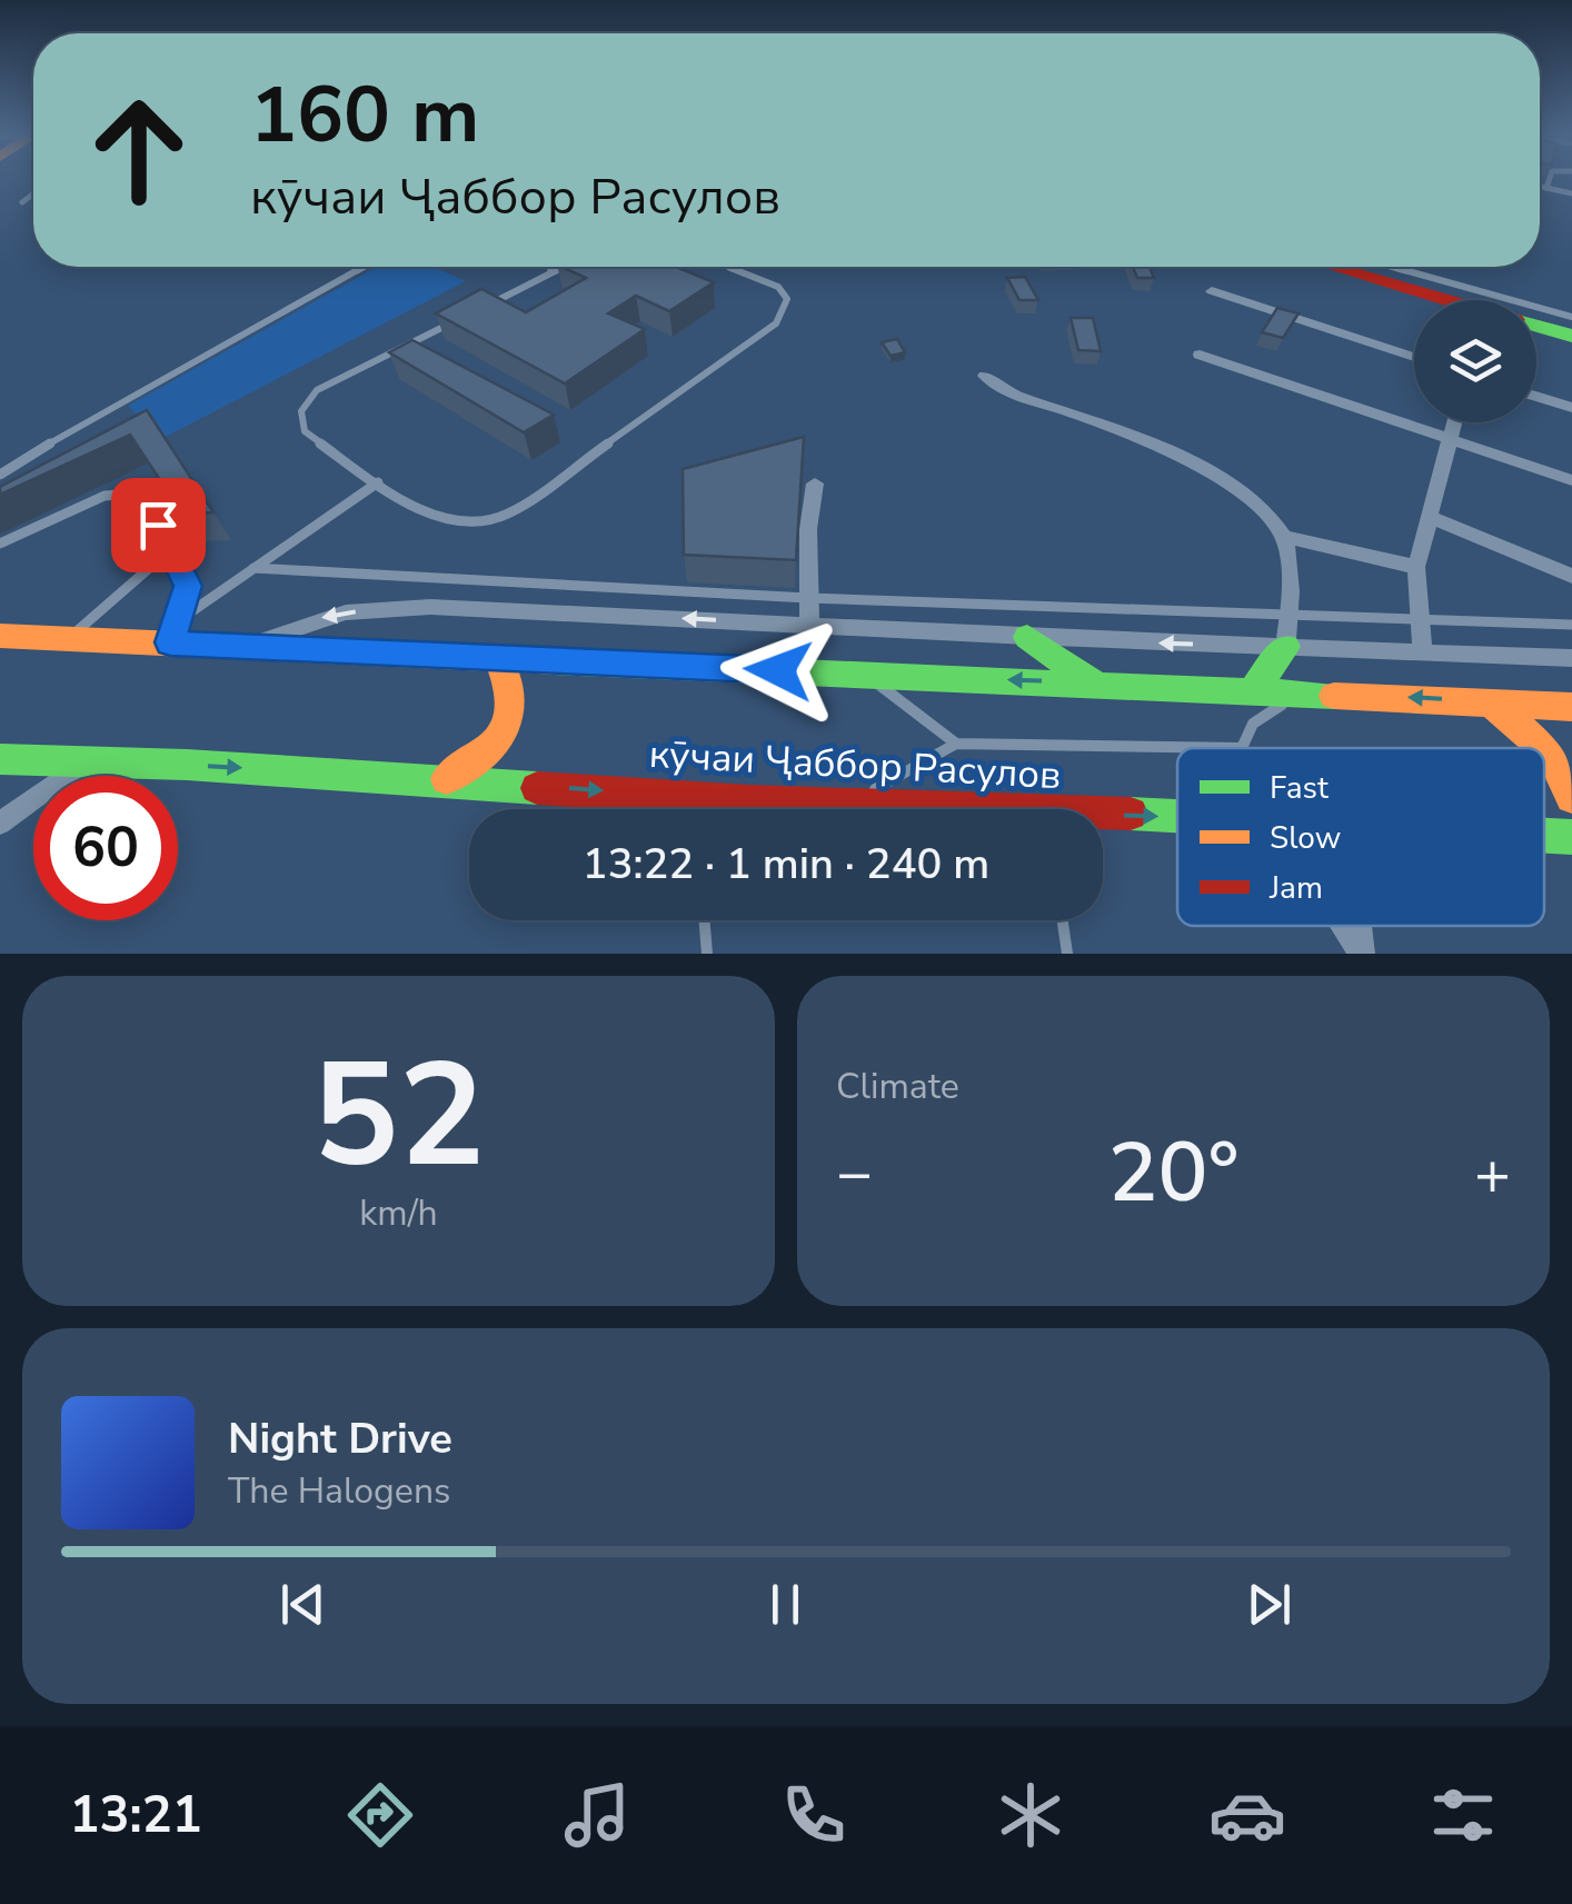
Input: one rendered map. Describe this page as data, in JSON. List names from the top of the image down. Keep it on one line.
{"streets":{"main road":["кӯчаи Ҷаббор Расулов"]},"legend":["Fast","Slow","Jam"],"page":{"turn":["160 m","кӯчаи Ҷаббор Расулов"],"limit":"60","trip":"13:22 · 1 min · 240 m","tile":[["52","km/h"],"Climate"],"heat":["−","20°","+"],"song":["Night Drive","The Halogens"],"tabs":"13:21"}}
